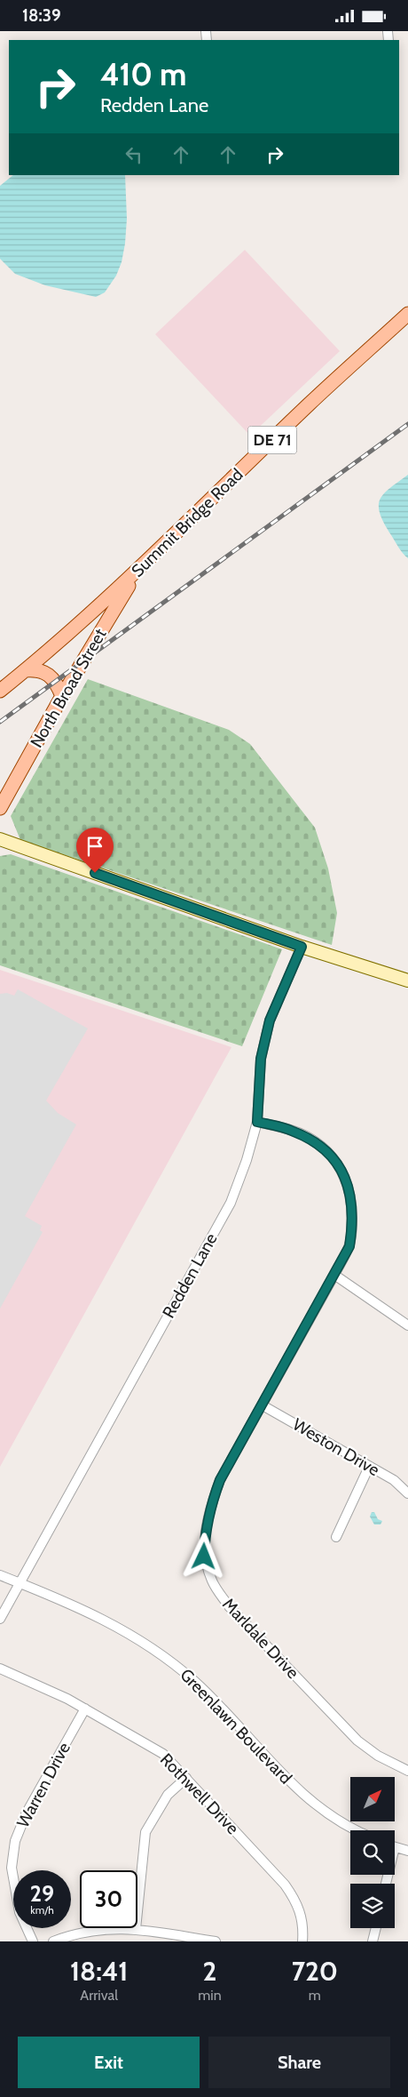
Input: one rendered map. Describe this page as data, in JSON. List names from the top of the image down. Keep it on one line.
{"streets":{"main road":["DE 71","Summit Bridge Road","North Broad Street"],"street":["Redden Lane","Weston Drive","Marldale Drive","Greenlawn Boulevard","Warren Drive","Rothwell Drive"]},"crossings":[["Summit Bridge Road","North Broad Street"],["Redden Lane","Marldale Drive"],["Redden Lane","Greenlawn Boulevard"],["Weston Drive","Marldale Drive"],["Warren Drive","Rothwell Drive"]],"north":"top right","page":{"status":"18:39","turn":["410 m","Redden Lane"],"speed":"29 km/h","limit":"30","eta":["18:41","Arrival","2","min","720","m"],"buttons":["Exit","Share"]}}
